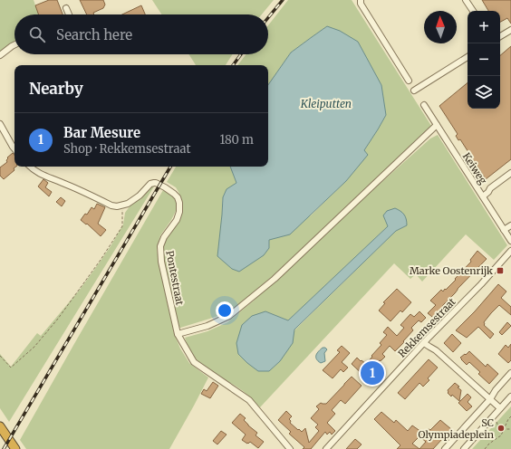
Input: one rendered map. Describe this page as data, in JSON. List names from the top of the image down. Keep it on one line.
{"streets":{"street":["Keiweg","Pontestraat","Rekkemsestraat"]},"water":["Kleiputten"],"places":{"transit":["Marke Oostenrijk"],"other":["SC Olympiadeplein"]},"north":"top","page":{"map_buttons":["+","−"],"search":"Search here","heading":"Nearby","list":[{"mark":"1","name":"Bar Mesure","note":"Shop · Rekkemsestraat","value":"180 m"}],"pins":"1"}}
